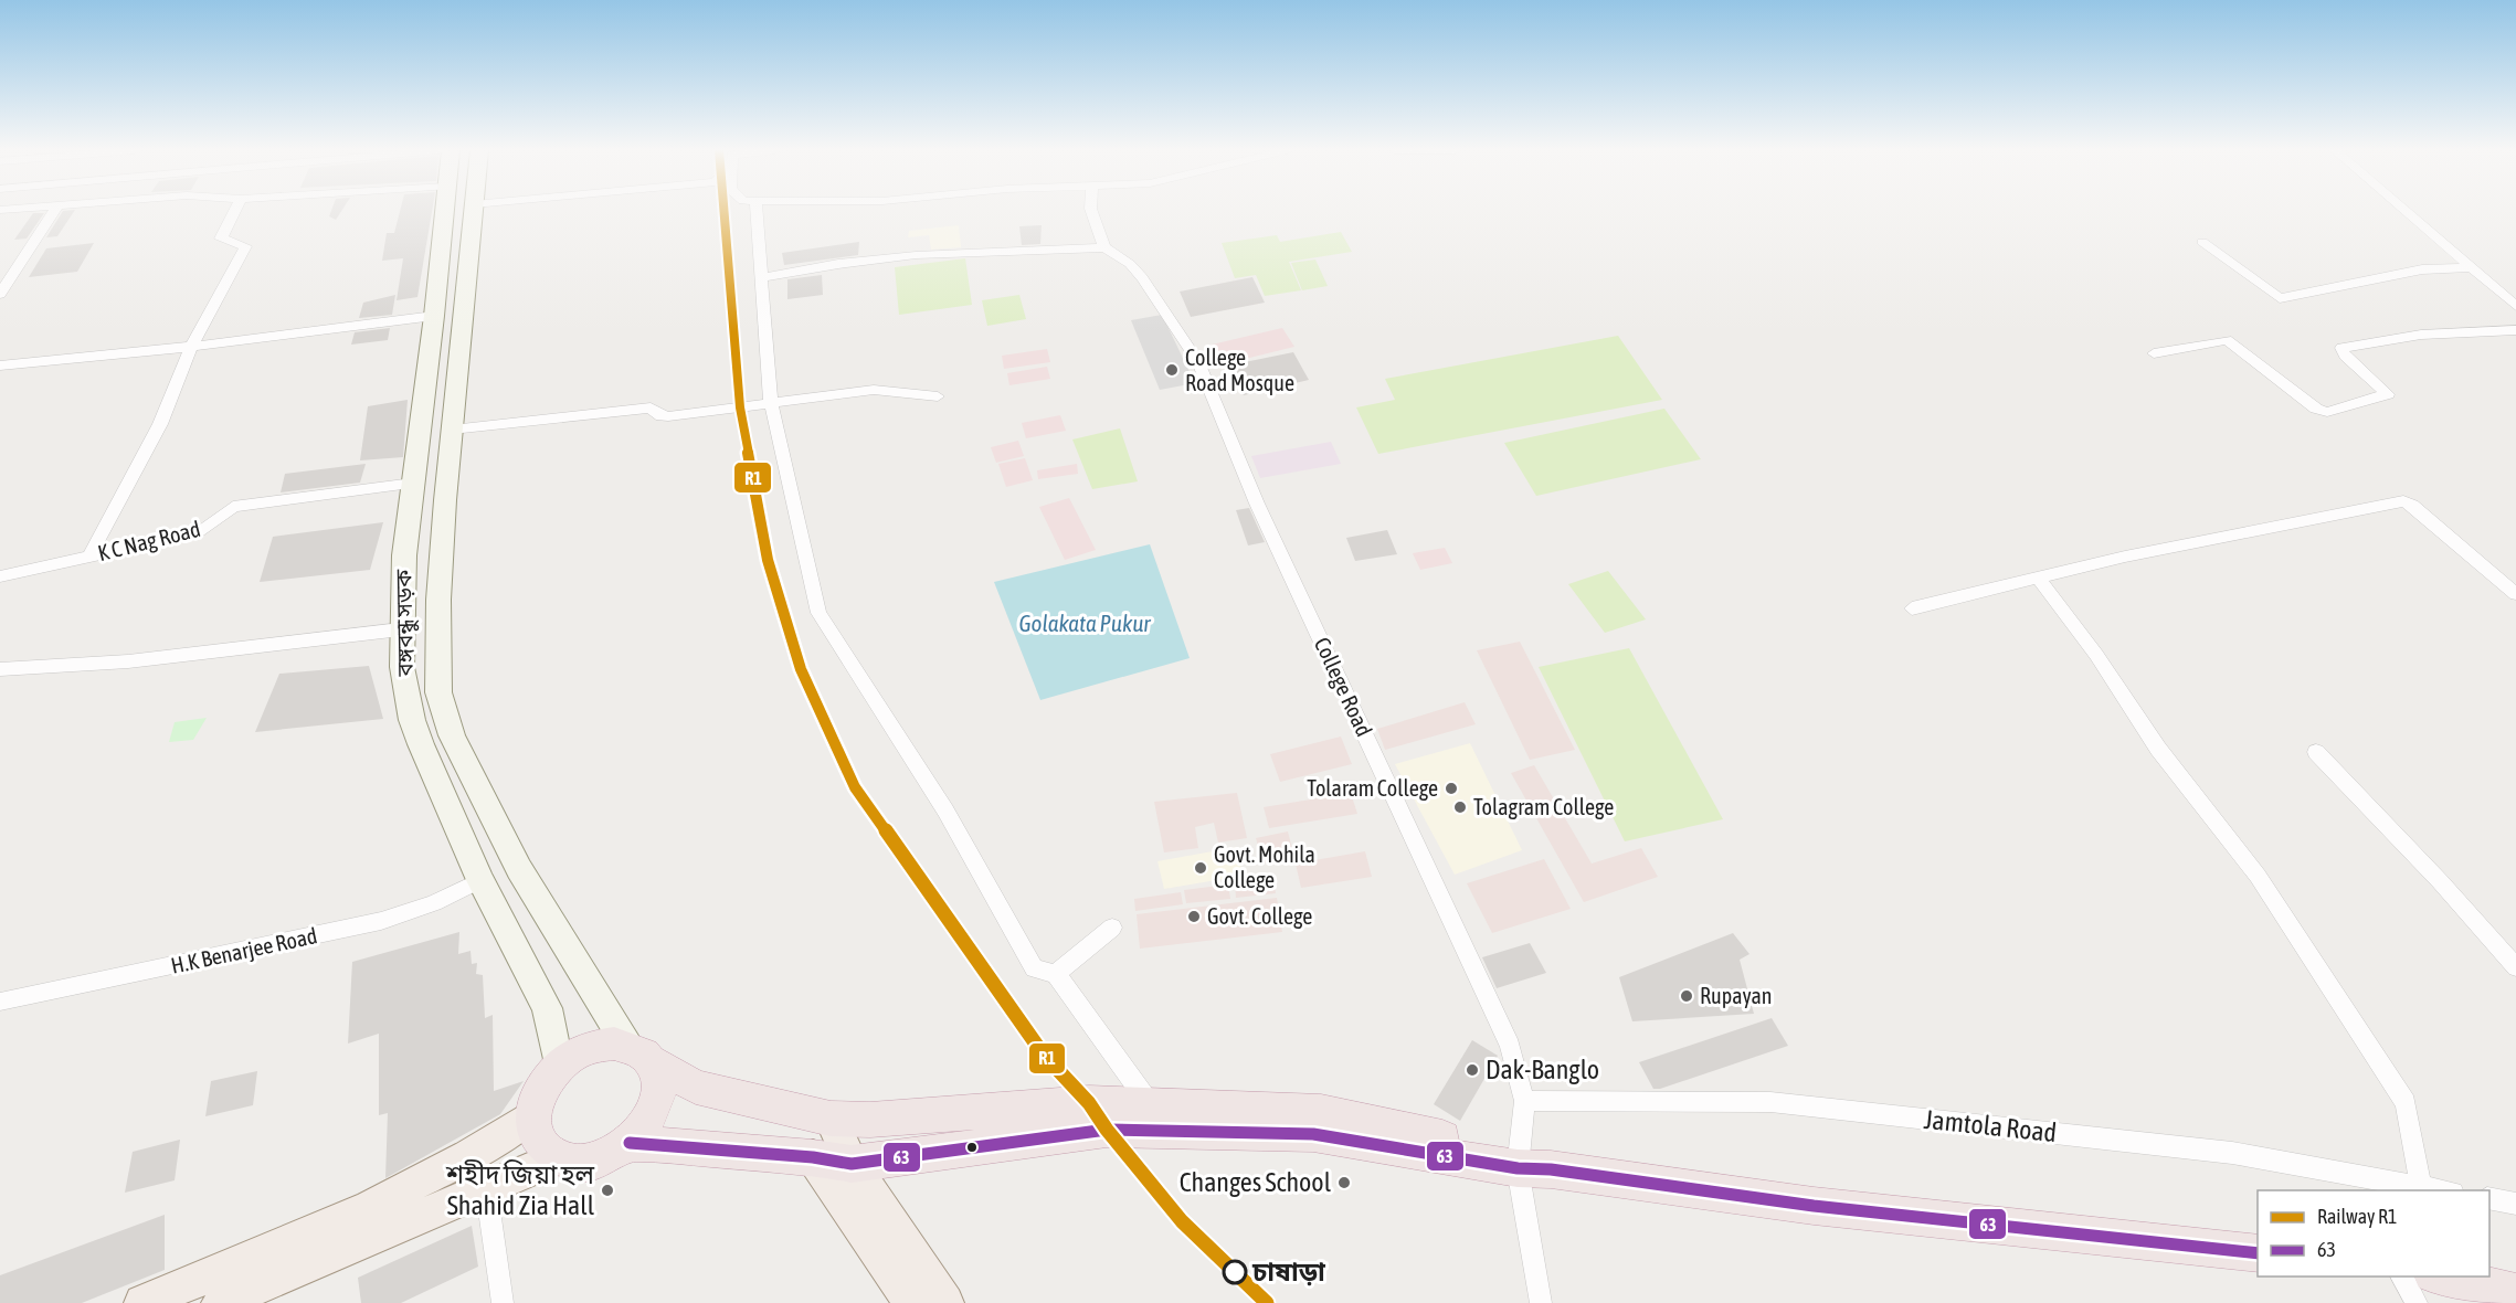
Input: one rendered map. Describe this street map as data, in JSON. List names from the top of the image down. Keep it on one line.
{"streets":{"main road":["বঙ্গবন্ধু সড়ক"],"street":["K C Nag Road","College Road","H.K Benarjee Road","Jamtola Road"]},"crossings":[["K C Nag Road","বঙ্গবন্ধু সড়ক"],["বঙ্গবন্ধু সড়ক","H.K Benarjee Road"],["College Road","Jamtola Road"]],"water":["Golakata Pukur"],"places":["College Road Mosque","Tolaram College","Tolagram College","Govt. Mohila College","Govt. College","Rupayan","Dak-Banglo","Changes School","শহীদ জিয়া হল Shahid Zia Hall","চাষাড়া"],"lines":["rail line R1","transit line 63"],"legend":["Railway R1","63"]}
